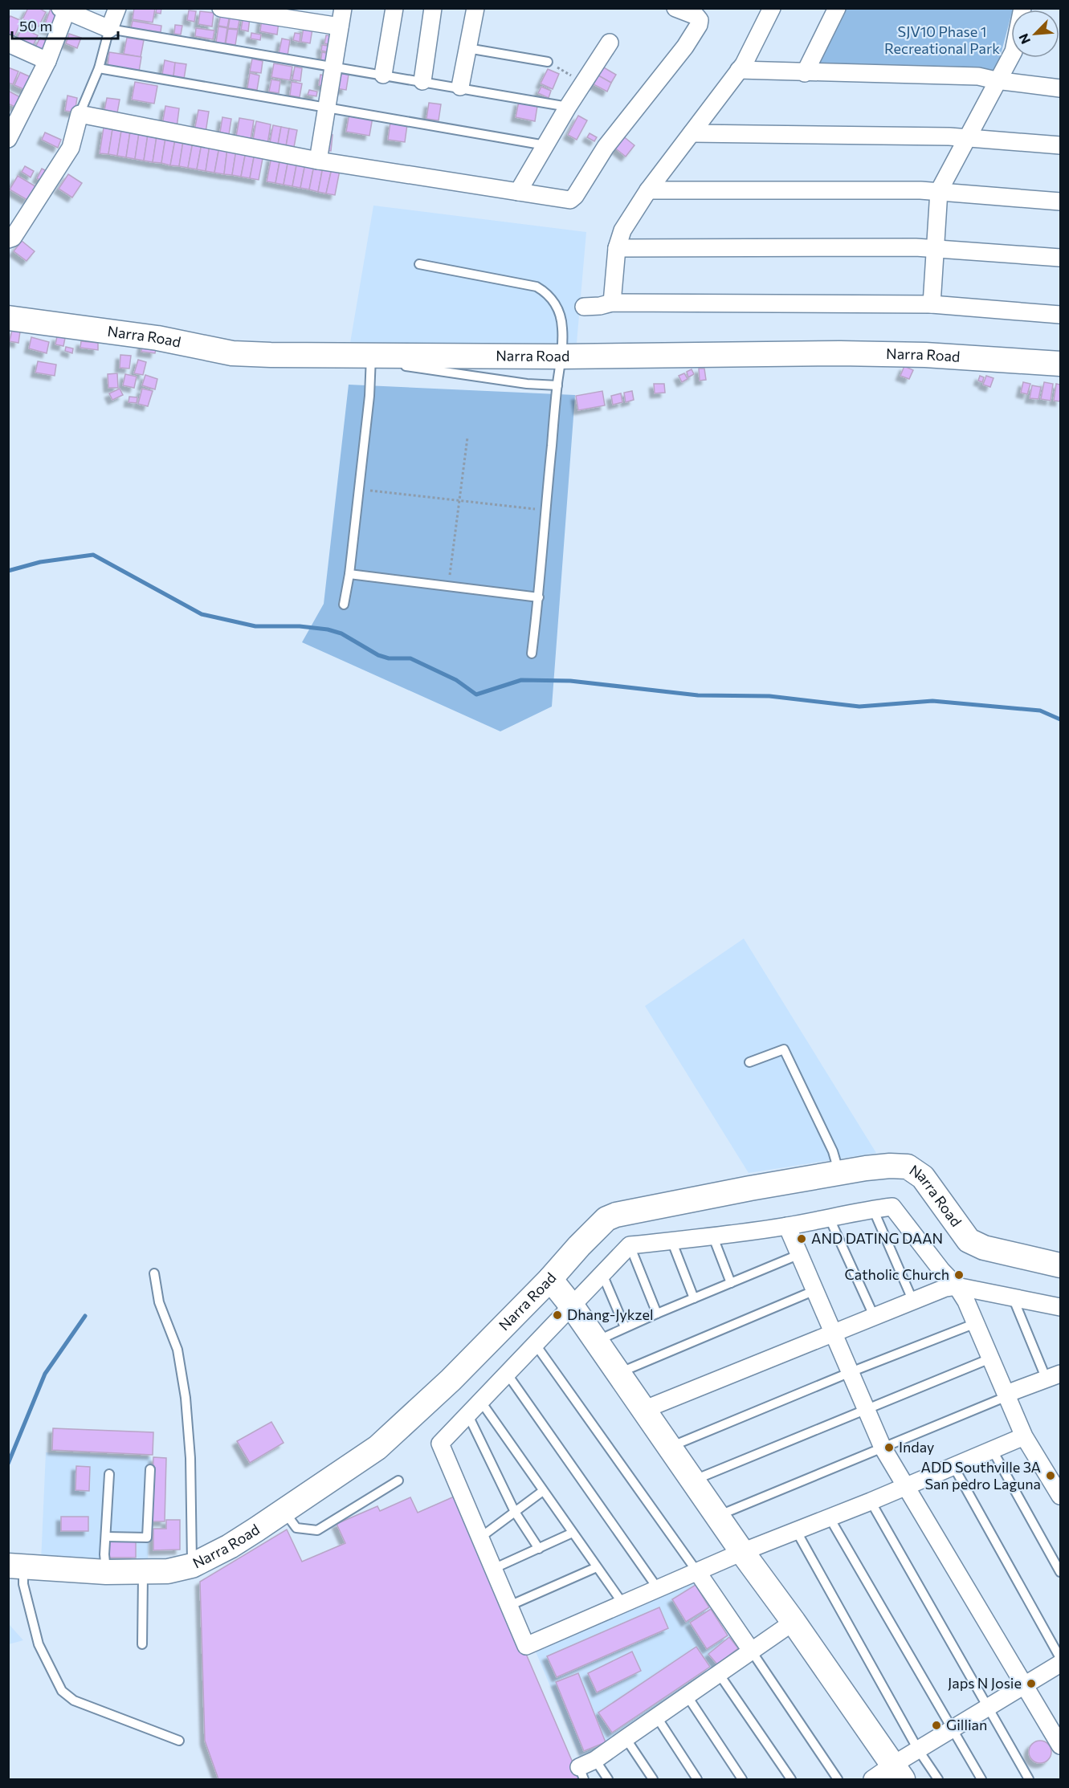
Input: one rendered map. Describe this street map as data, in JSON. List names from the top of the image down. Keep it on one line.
{"streets":{"street":["Narra Road"]},"parks":["SJV10 Phase 1 Recreational Park"],"places":["AND DATING DAAN","Catholic Church","Dhang-Jykzel","Inday","ADD Southville 3A San pedro Laguna","Japs N Josie","Gillian"],"scale_bar":"50 m","north":"bottom left"}
